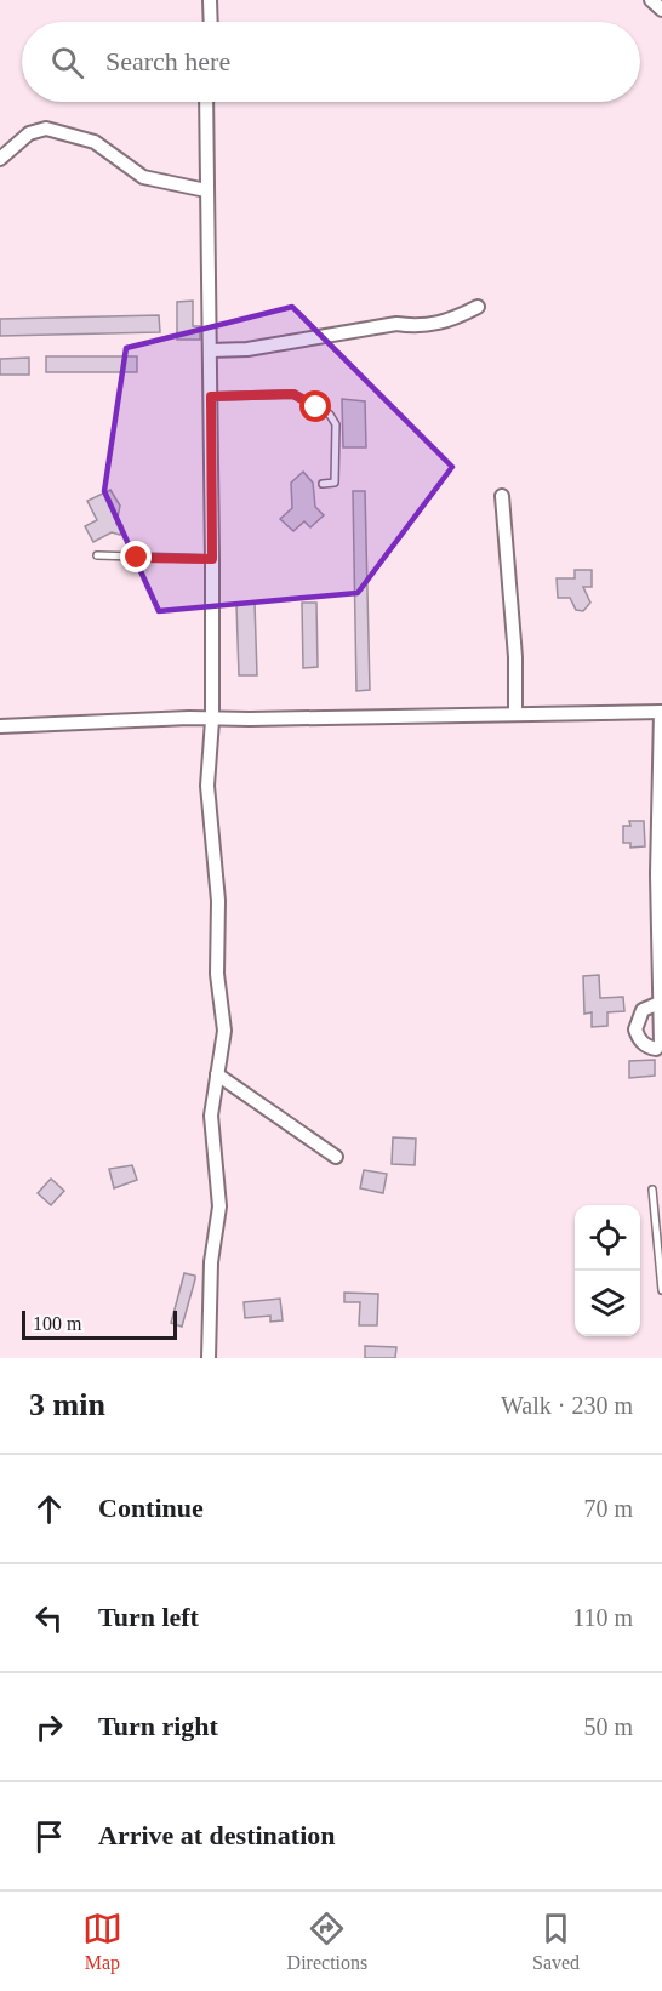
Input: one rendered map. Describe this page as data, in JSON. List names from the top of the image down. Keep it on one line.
{"scale_bar":"100 m","page":{"search":"Search here","scale":"100 m","heading":["3 min","Walk · 230 m"],"list":[["Continue","70 m"],["Turn left","110 m"],["Turn right","50 m"],"Arrive at destination"],"nav":["Map","Directions","Saved"]}}
